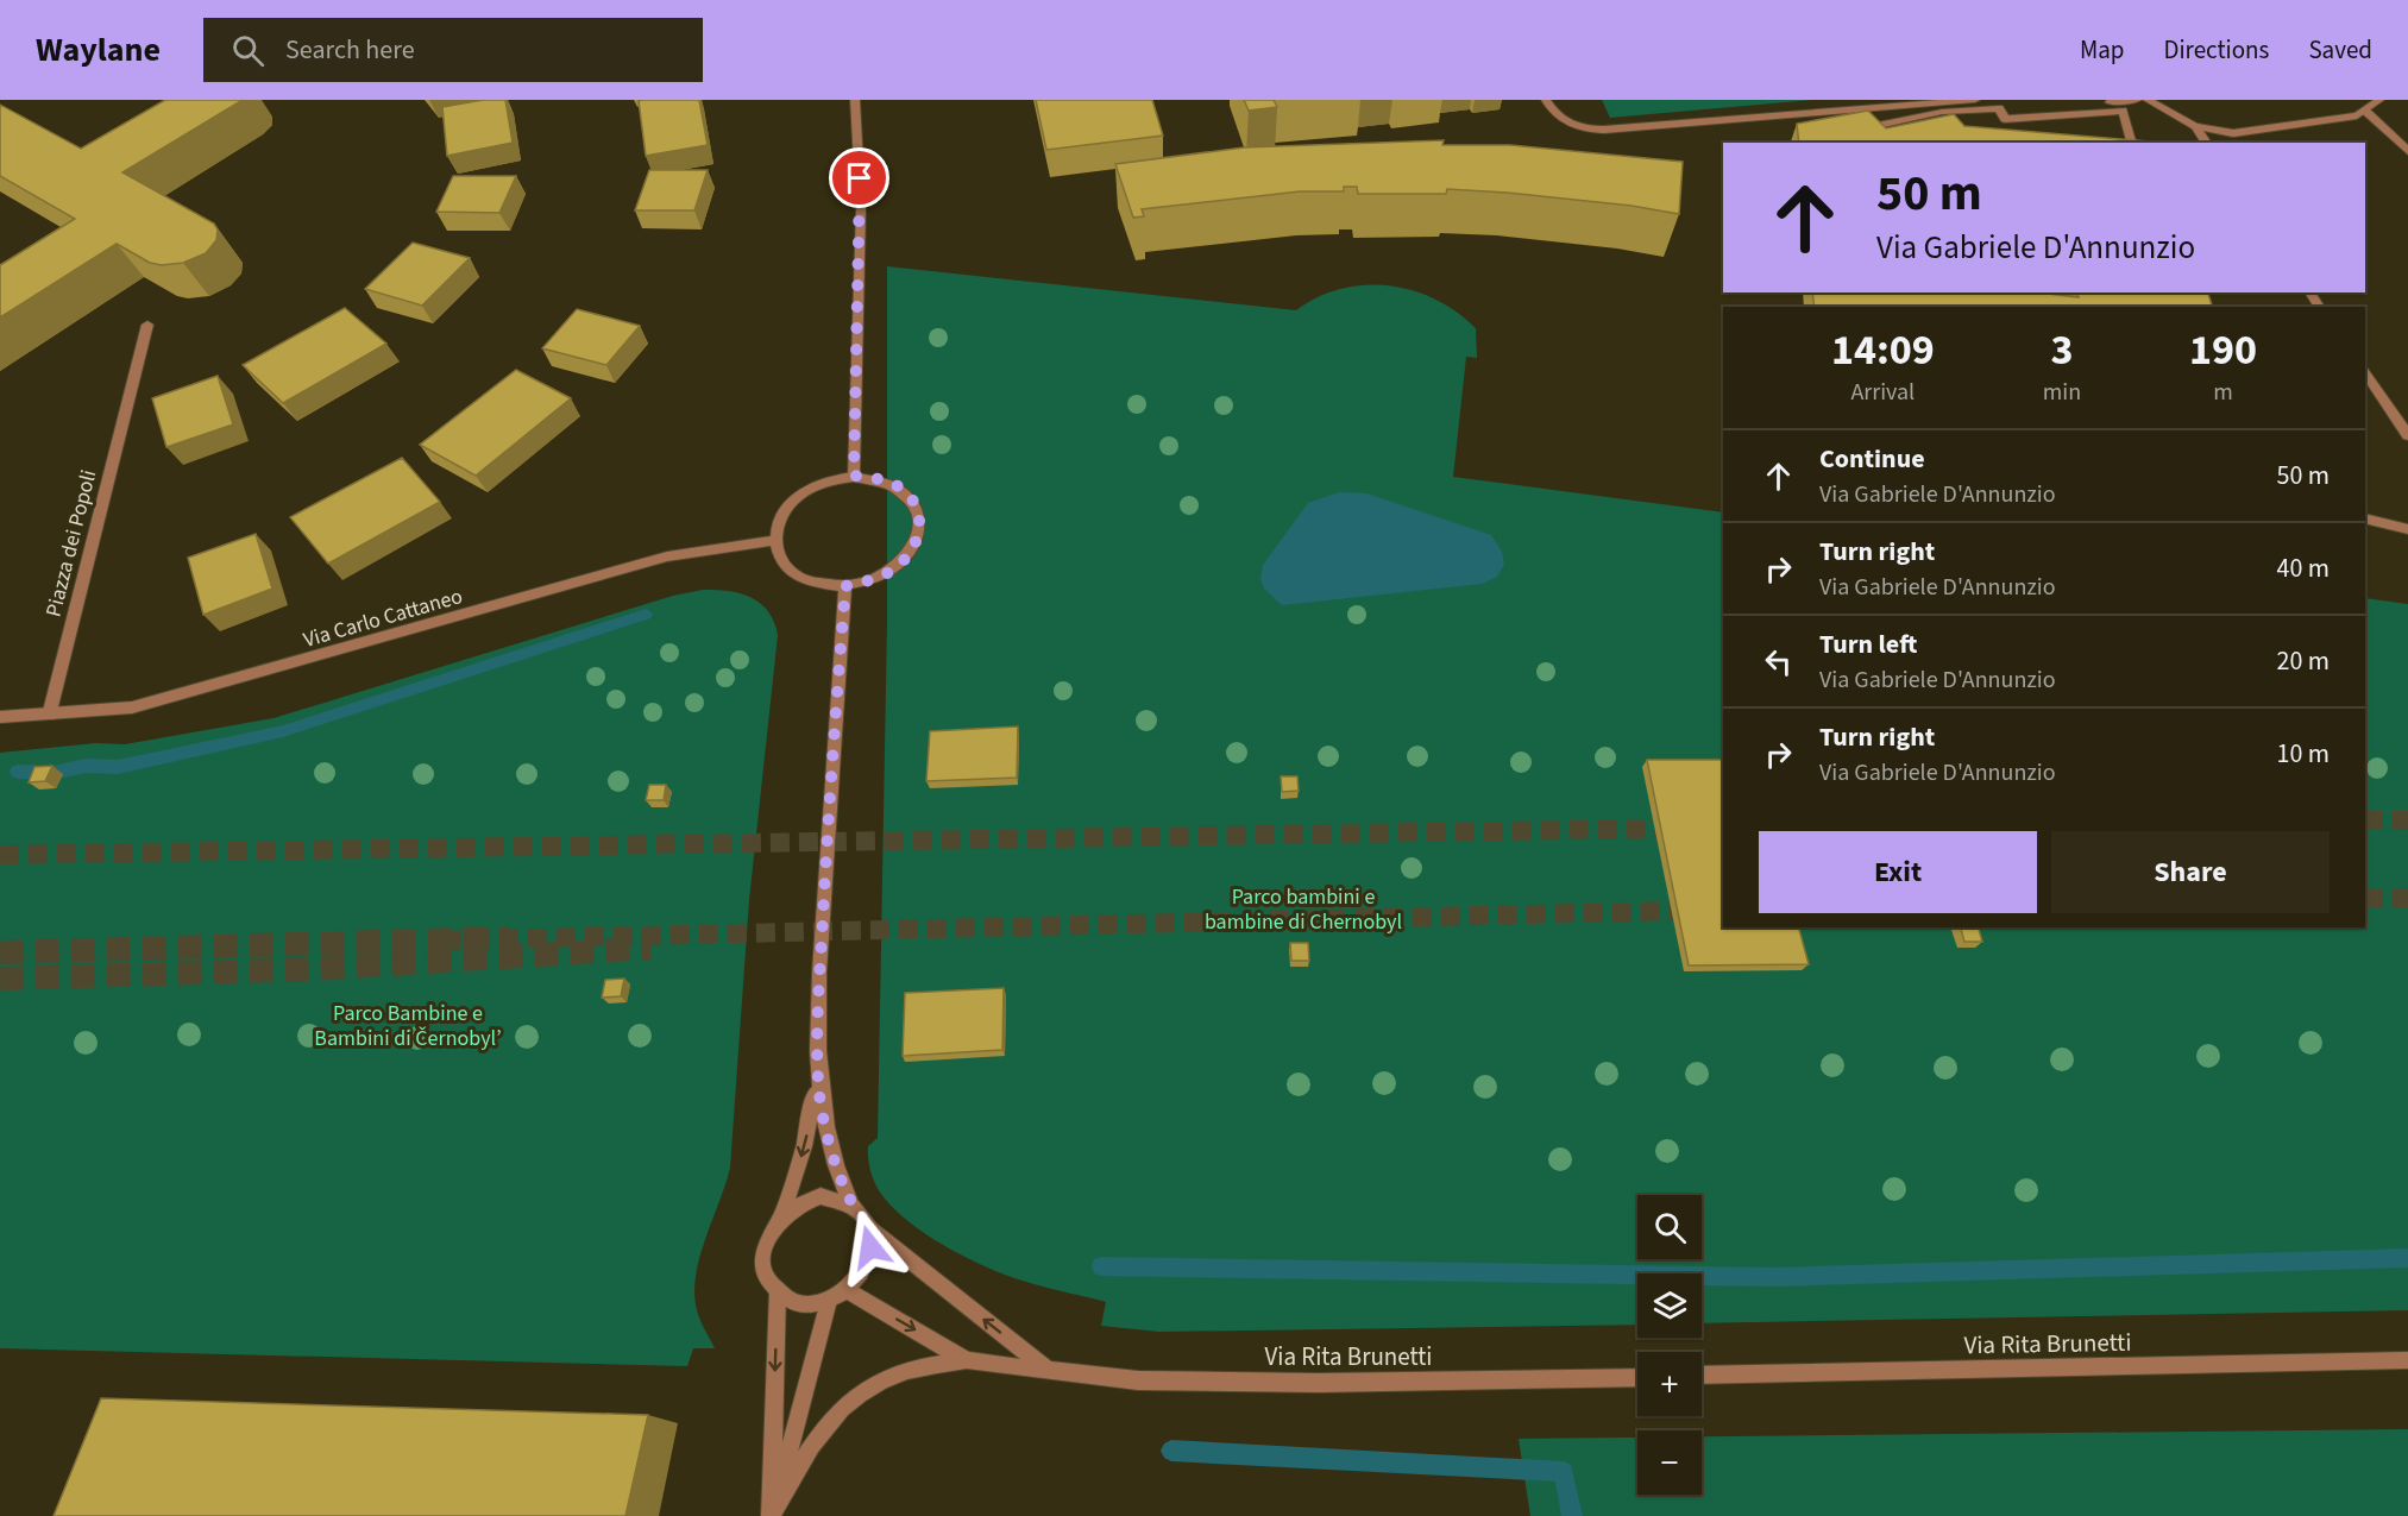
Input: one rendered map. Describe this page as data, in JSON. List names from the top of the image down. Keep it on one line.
{"streets":{"street":["Piazza dei Popoli","Via Carlo Cattaneo","Via Rita Brunetti"]},"crossings":[["Piazza dei Popoli","Via Carlo Cattaneo"]],"parks":["Parco bambini e bambine di Chernobyl","Parco Bambine e Bambini di Černobyl’"],"page":{"header":"Waylane","search":"Search here","nav":["Map","Directions","Saved"],"turn":["50 m","Via Gabriele D'Annunzio"],"eta":["14:09","Arrival","3","min","190","m"],"list":[{"name":"Continue","note":"Via Gabriele D'Annunzio","value":"50 m"},{"name":"Turn right","note":"Via Gabriele D'Annunzio","value":"40 m"},{"name":"Turn left","note":"Via Gabriele D'Annunzio","value":"20 m"},{"name":"Turn right","note":"Via Gabriele D'Annunzio","value":"10 m"}],"buttons":["Exit","Share"],"map_buttons":["+","−"]}}
